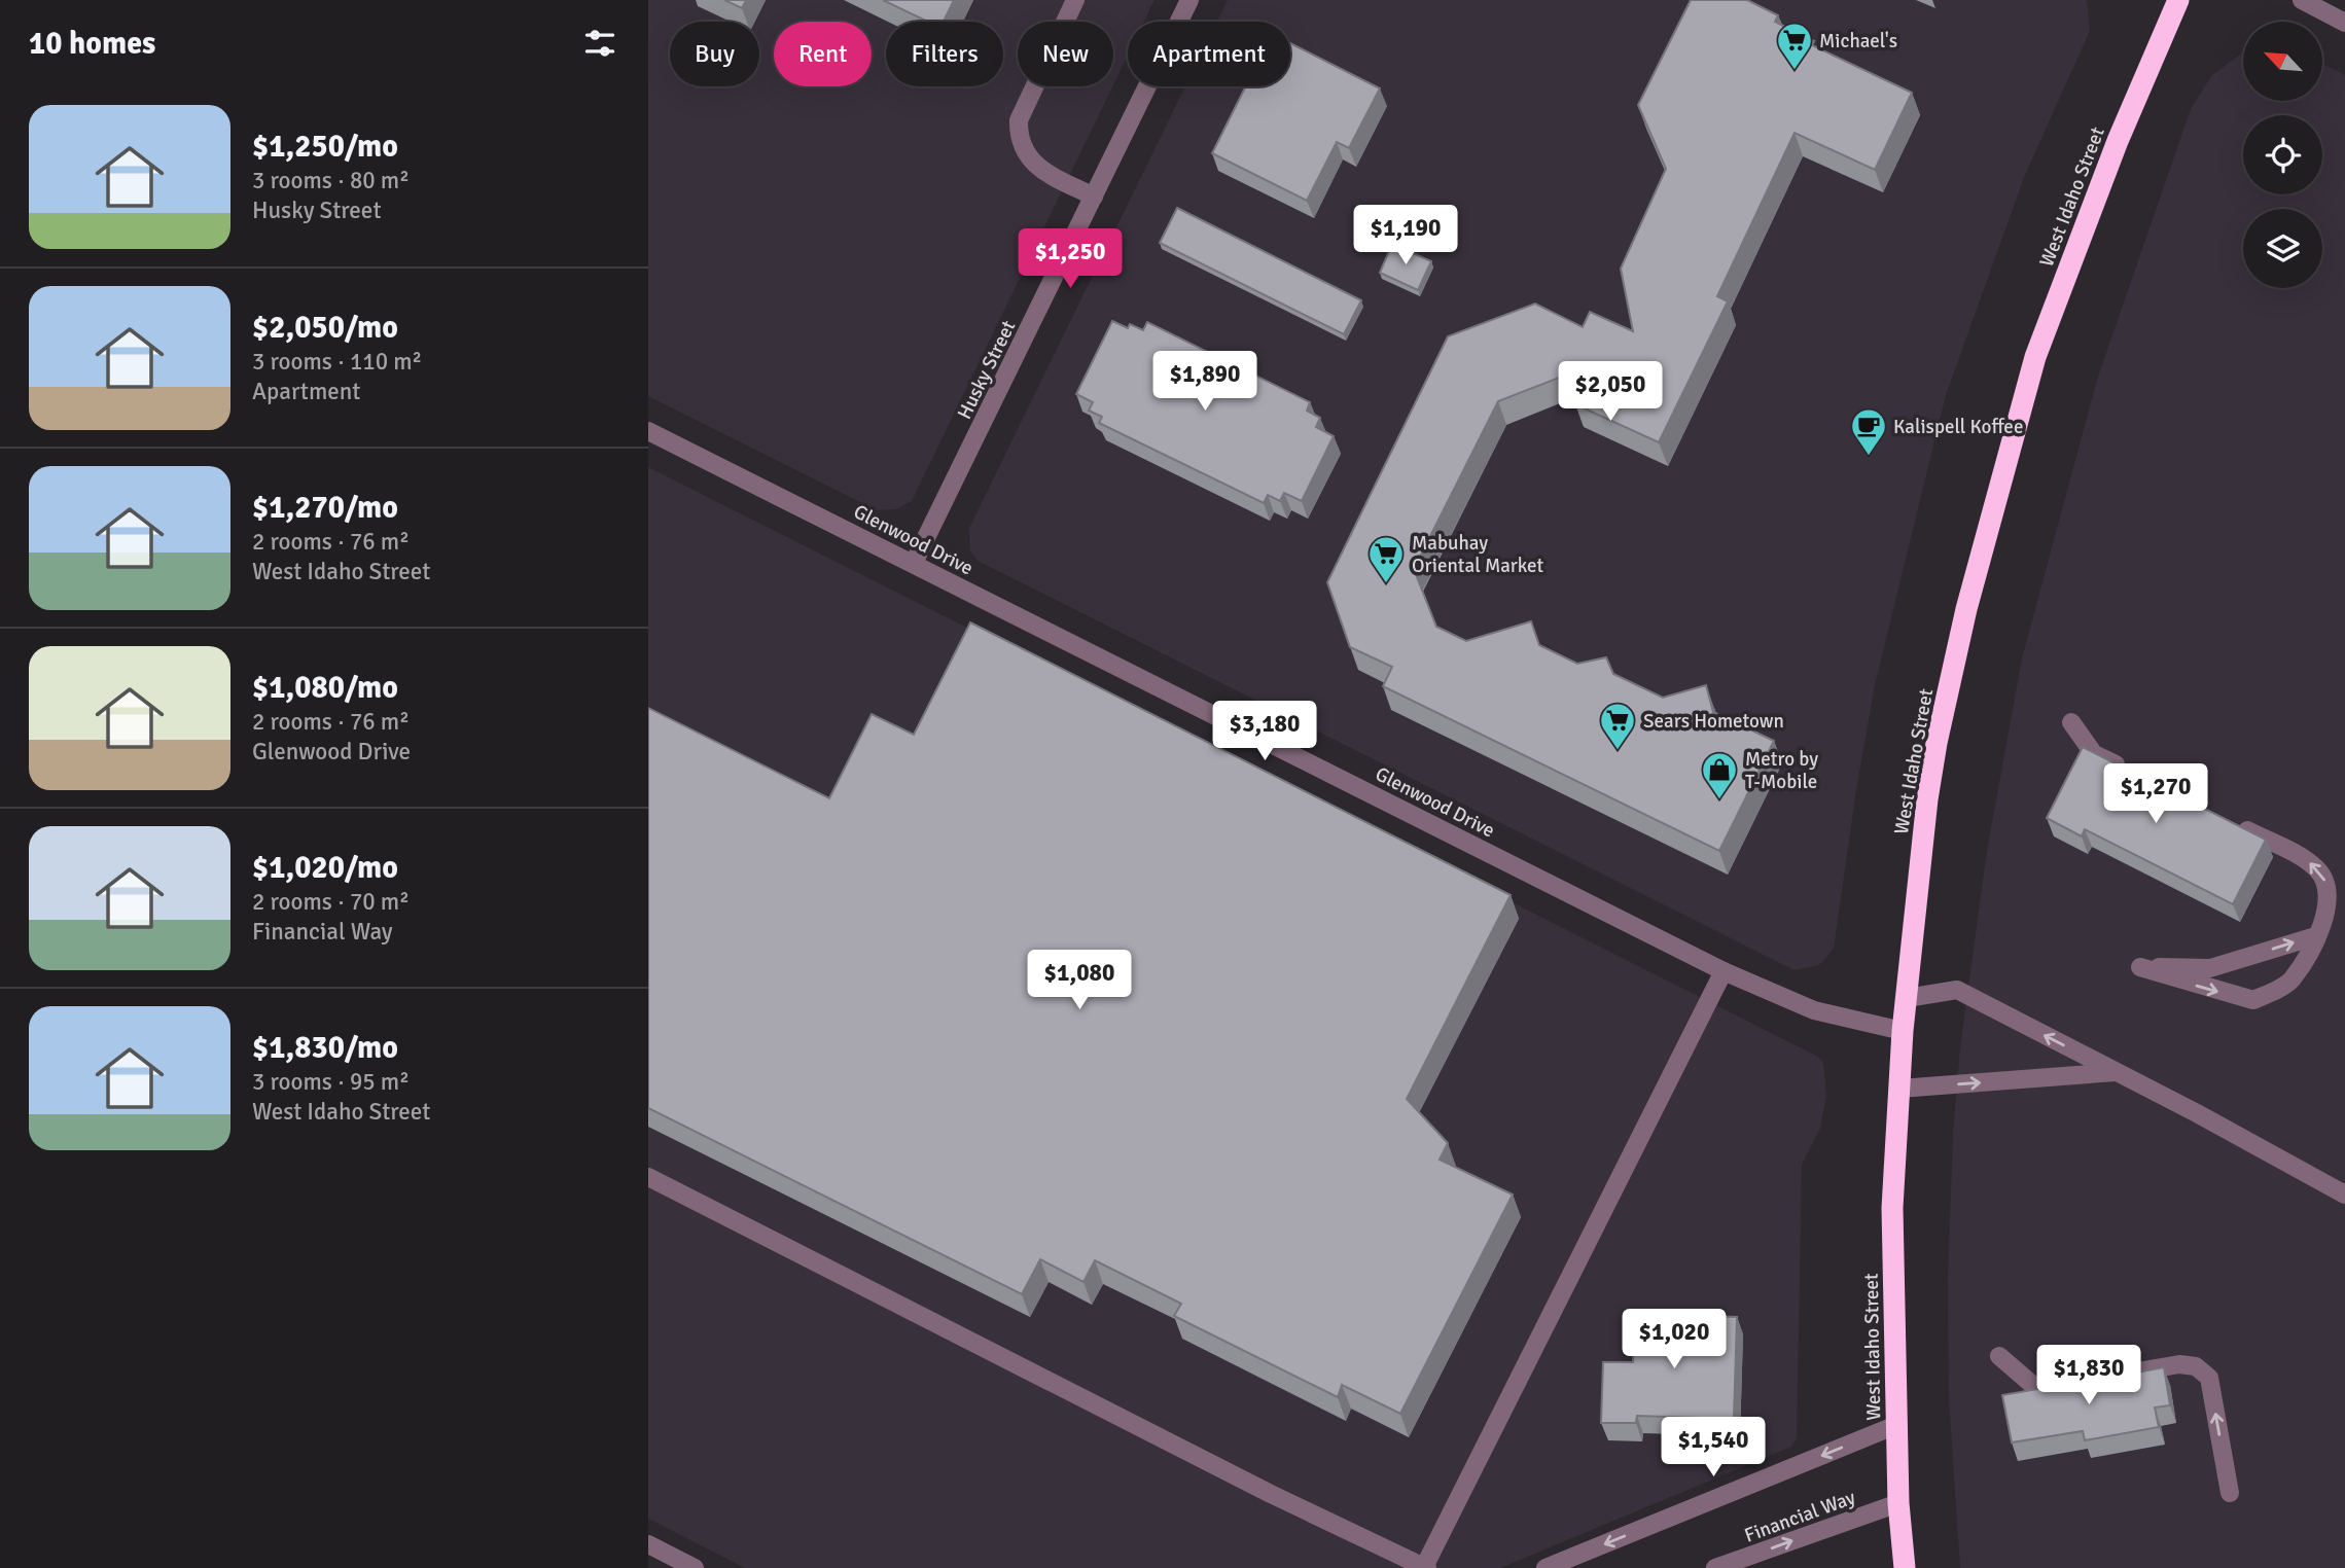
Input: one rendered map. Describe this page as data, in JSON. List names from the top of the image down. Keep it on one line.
{"streets":{"highway":["West Idaho Street"],"street":["Husky Street","Glenwood Drive","Financial Way"]},"crossings":[["West Idaho Street","Glenwood Drive"],["West Idaho Street","Financial Way"],["Husky Street","Glenwood Drive"]],"places":{"supermarket":["Michael's","Mabuhay Oriental Market","Sears Hometown"],"cafe":["Kalispell Koffee"],"shop":["Metro by T-Mobile"]},"north":"top left","page":{"heading":"10 homes","chip":["Buy","Rent","Filters","New","Apartment"],"list":[{"name":"$1,250/mo","note":"3 rooms · 80 m² · Husky Street"},{"name":"$2,050/mo","note":"3 rooms · 110 m² · Apartment"},{"name":"$1,270/mo","note":"2 rooms · 76 m² · West Idaho Street"},{"name":"$1,080/mo","note":"2 rooms · 76 m² · Glenwood Drive"},{"name":"$1,020/mo","note":"2 rooms · 70 m² · Financial Way"},{"name":"$1,830/mo","note":"3 rooms · 95 m² · West Idaho Street"}],"price":["$1,190","$1,250","$1,890","$2,050","$3,180","$1,270","$1,080","$1,020","$1,830","$1,540"]}}
